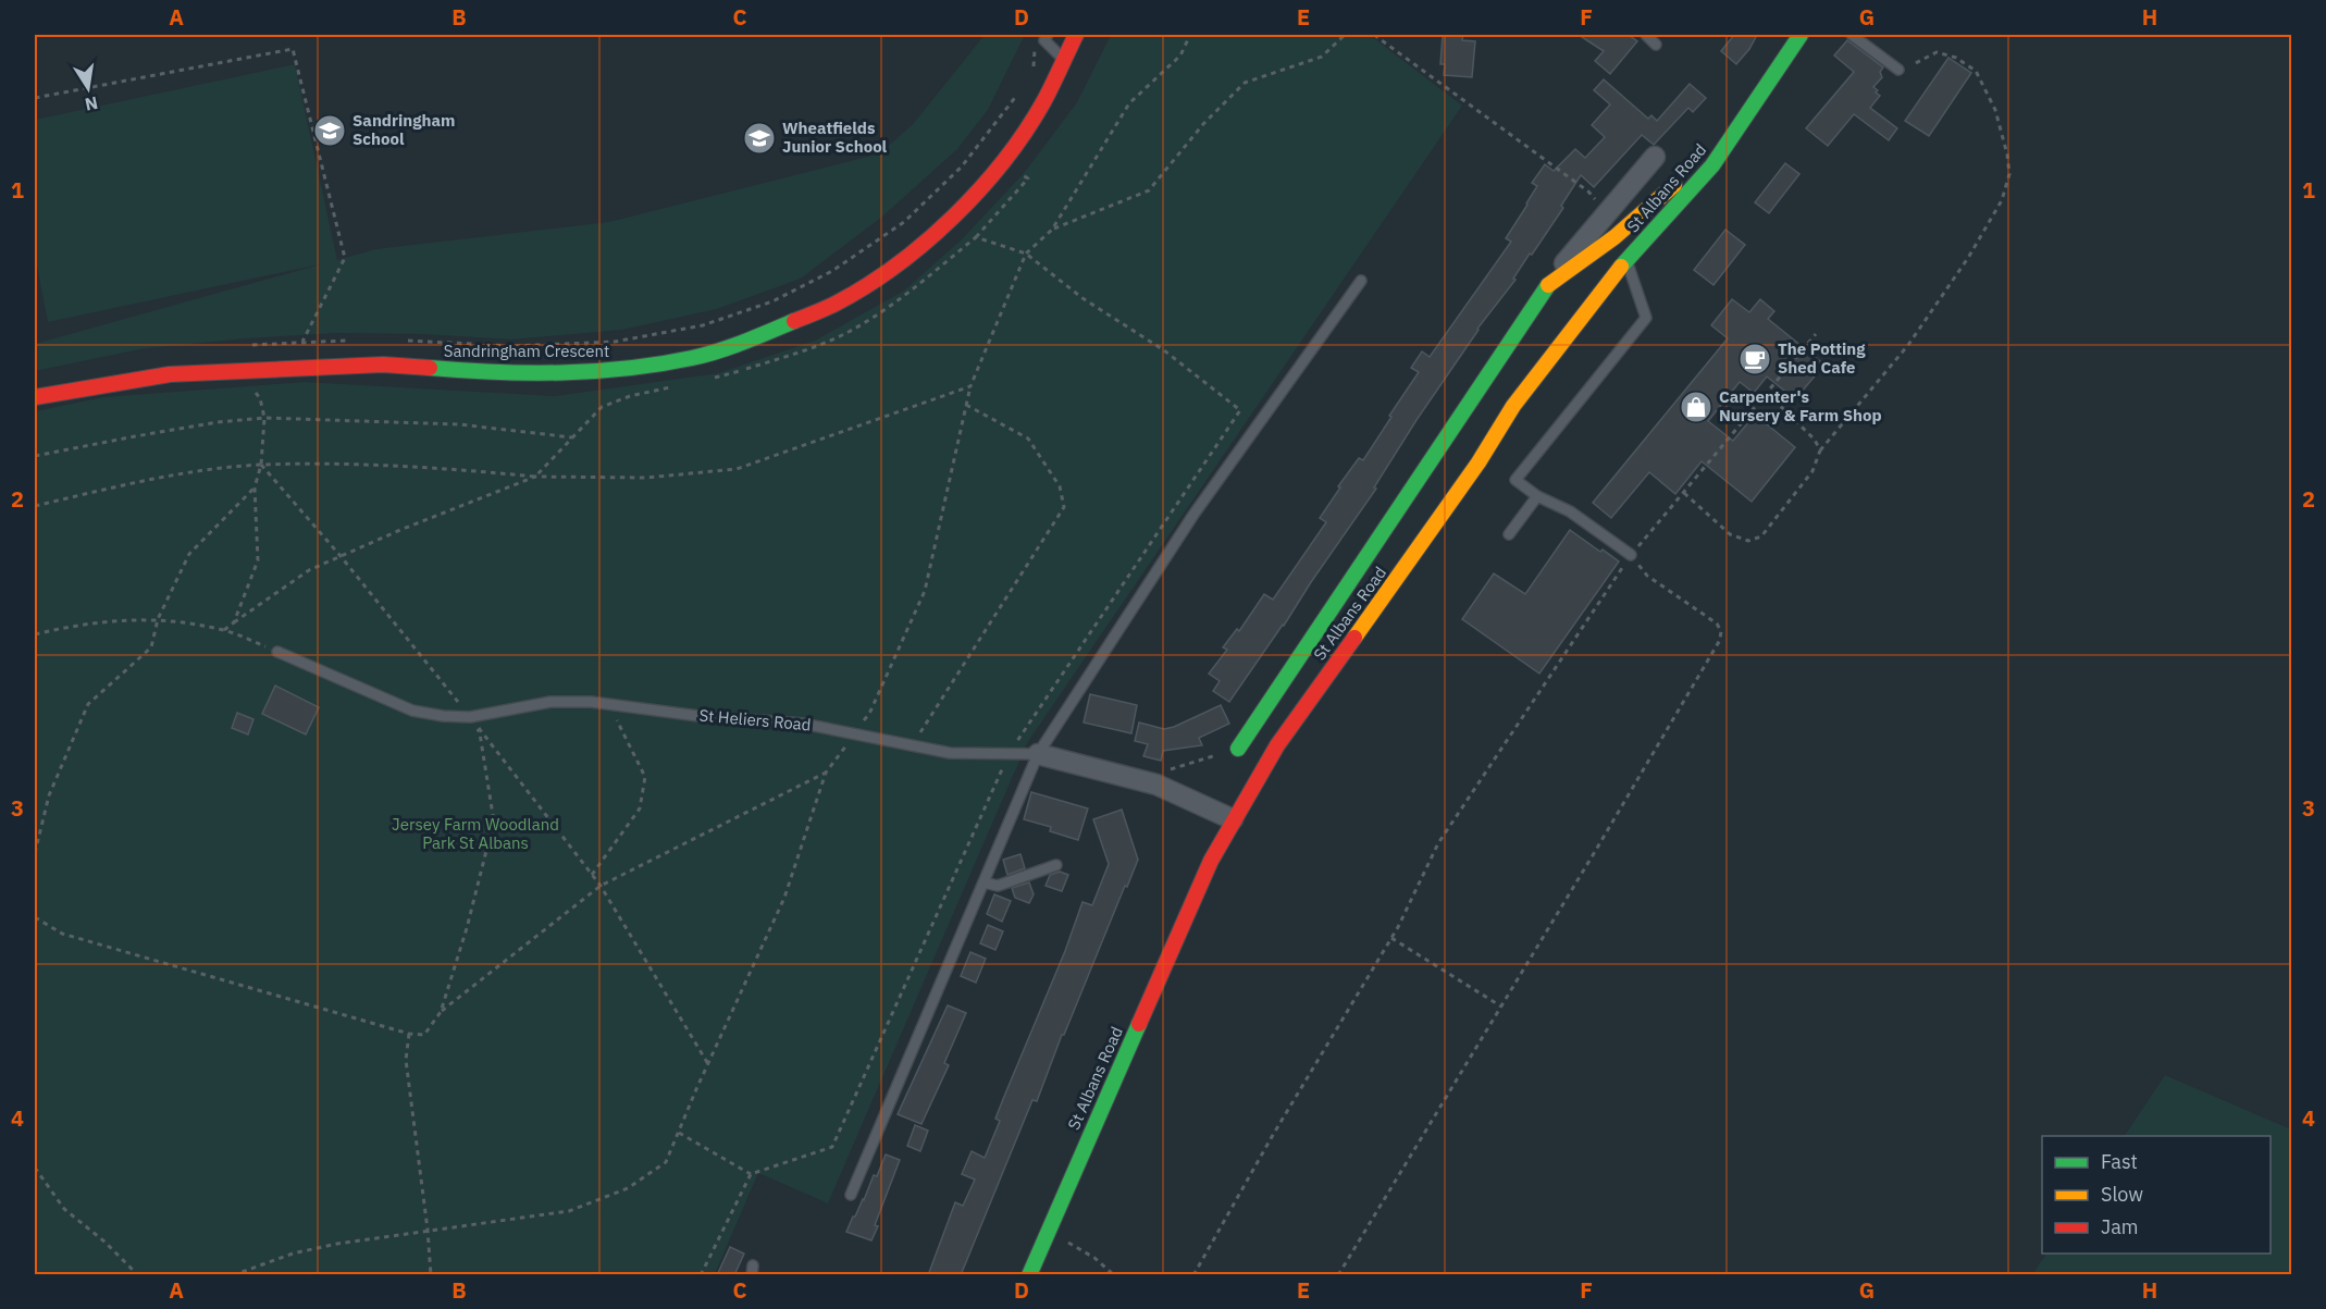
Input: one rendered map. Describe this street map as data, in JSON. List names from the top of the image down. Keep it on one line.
{"streets":{"street":["St Albans Road","Sandringham Crescent","St Heliers Road"]},"crossings":[["St Albans Road","St Heliers Road"]],"parks":["Jersey Farm Woodland Park St Albans"],"places":{"school or university":["Sandringham School","Wheatfields Junior School"],"cafe":["The Potting Shed Cafe"],"shop":["Carpenter's Nursery & Farm Shop"]},"legend":["Fast","Slow","Jam"],"north":"bottom","grid":{"columns":["A","B","C","D","E","F","G","H"],"rows":["1","2","3","4"]}}
